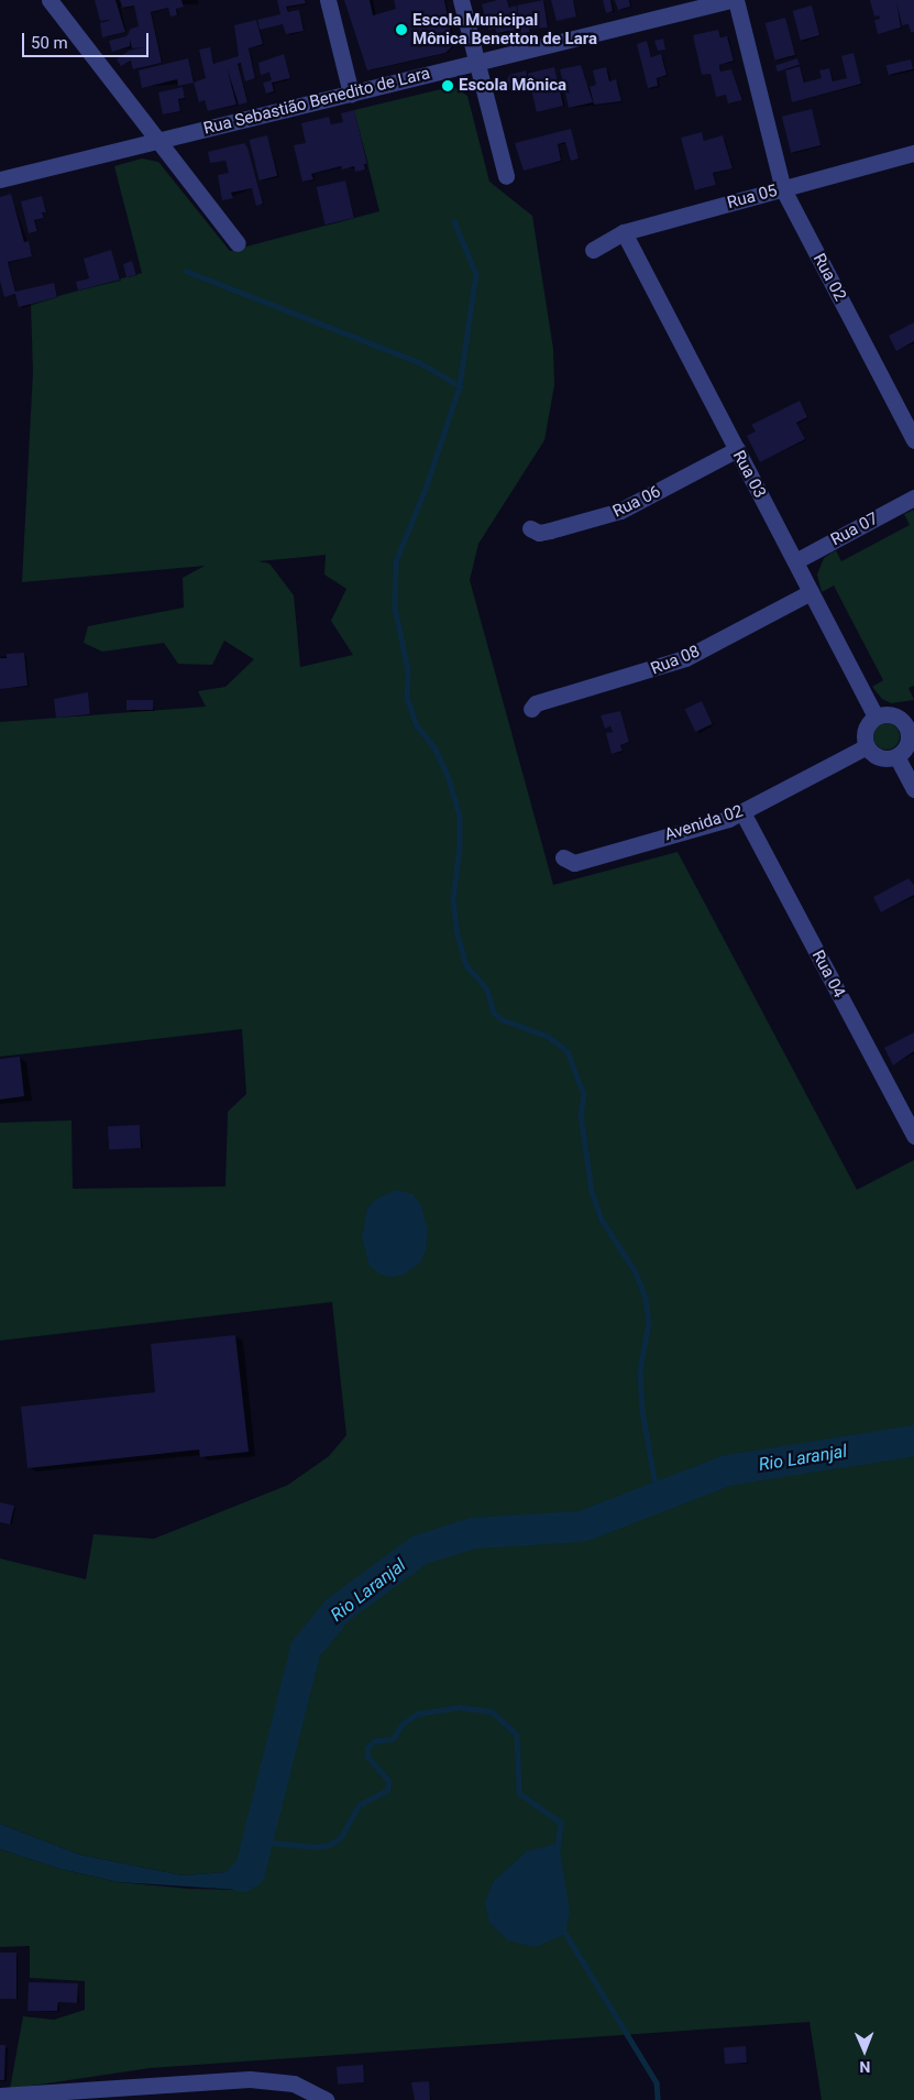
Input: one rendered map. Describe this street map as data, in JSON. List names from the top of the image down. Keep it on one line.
{"streets":{"street":["Rua Sebastião Benedito de Lara","Rua 05","Rua 02","Rua 03","Rua 06","Rua 07","Rua 08","Avenida 02","Rua 04"]},"crossings":[["Rua 05","Rua 02"],["Rua 05","Rua 03"],["Rua 03","Rua 06"],["Rua 03","Rua 07"],["Rua 03","Rua 08"],["Rua 03","Avenida 02"],["Avenida 02","Rua 04"]],"water":["Rio Laranjal"],"places":["Escola Municipal Mônica Benetton de Lara","Escola Mônica"],"scale_bar":"50 m","north":"bottom"}
